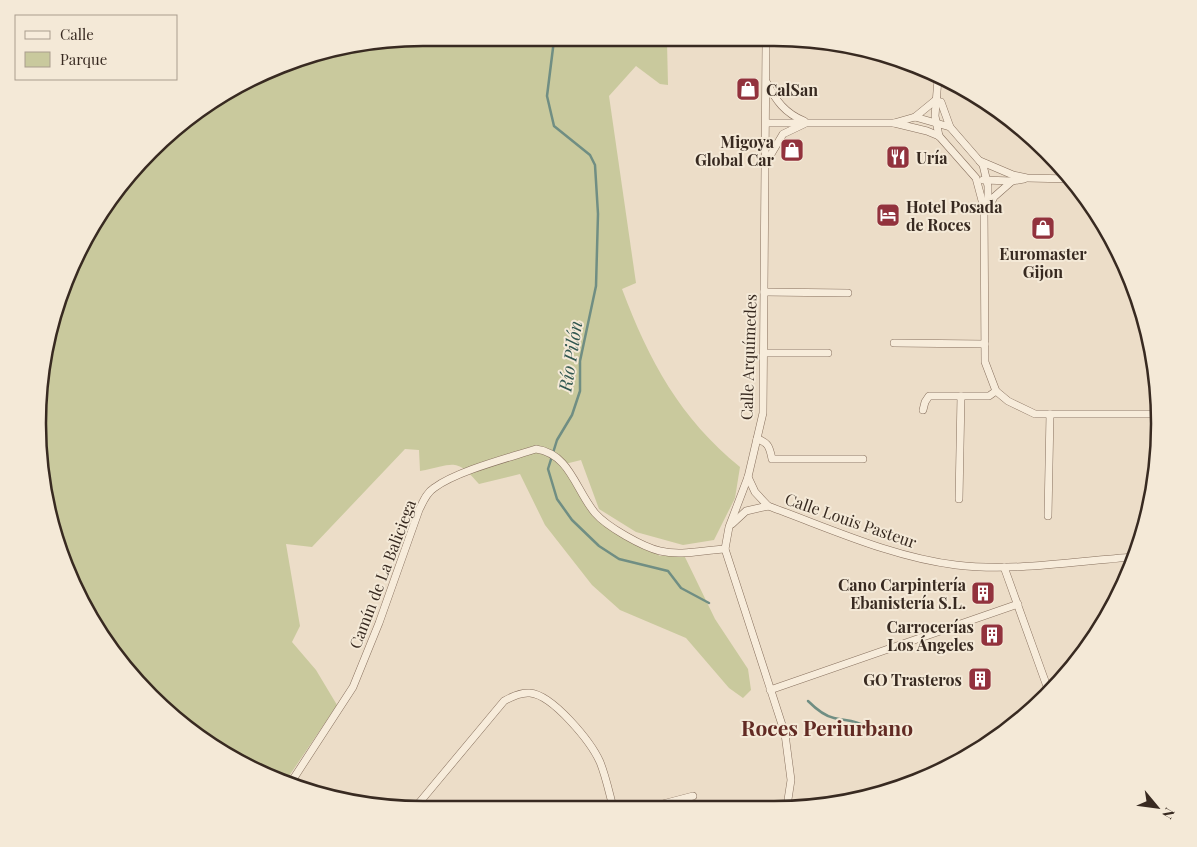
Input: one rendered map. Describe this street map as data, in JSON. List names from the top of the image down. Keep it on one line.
{"streets":{"street":["Calle Arquímedes","Calle Louis Pasteur","Camín de La Baliciega"]},"crossings":[["Calle Arquímedes","Camín de La Baliciega"]],"districts":["Roces Periurbano"],"water":["Río Pilón"],"places":{"shop":["CalSan","Migoya Global Car","Euromaster Gijon"],"restaurant":["Uría"],"hotel":["Hotel Posada de Roces"],"building":["Cano Carpintería Ebanistería S.L.","Carrocerías Los Ángeles","GO Trasteros"]},"legend":["Calle","Parque"],"north":"bottom right"}
